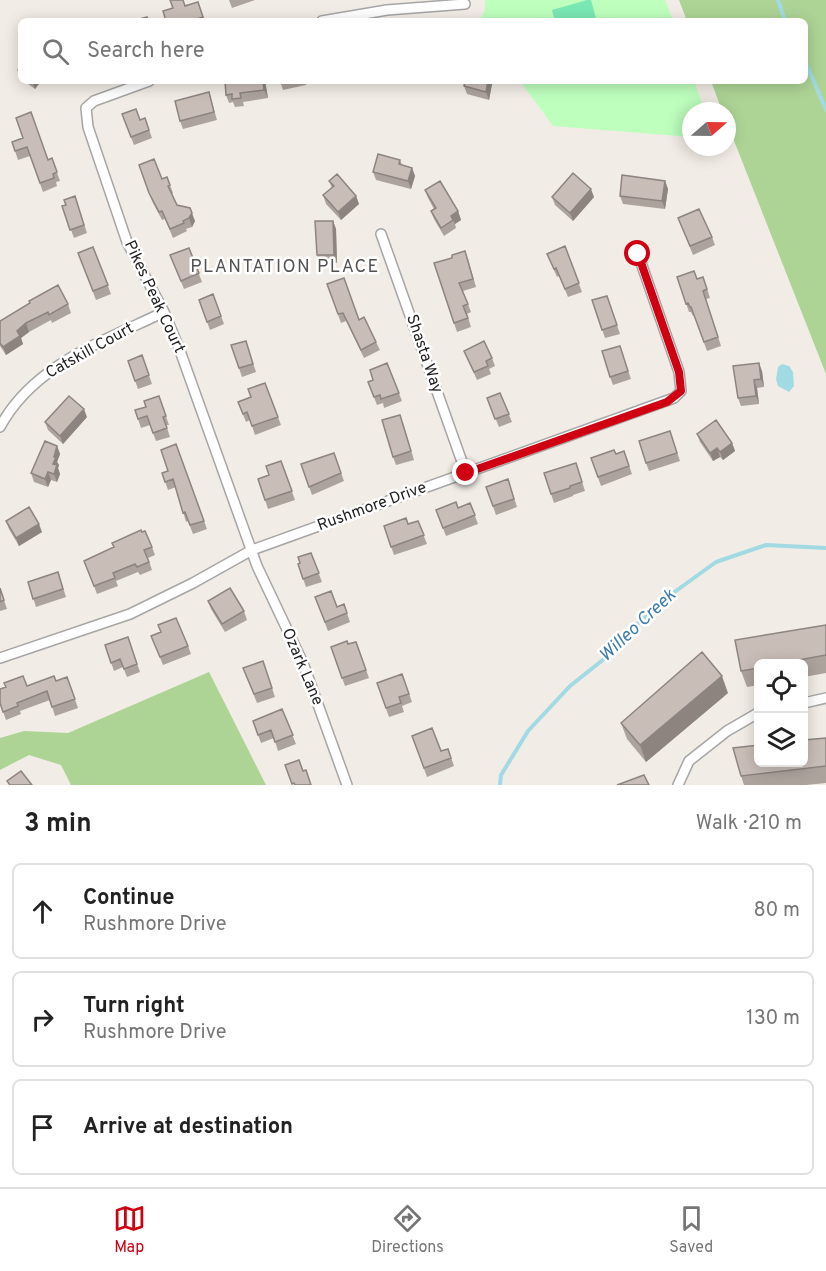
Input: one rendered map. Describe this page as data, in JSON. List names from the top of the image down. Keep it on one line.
{"streets":{"street":["Pikes Peak Court","Catskill Court","Shasta Way","Rushmore Drive","Ozark Lane"]},"crossings":[["Pikes Peak Court","Catskill Court"],["Pikes Peak Court","Rushmore Drive"],["Pikes Peak Court","Ozark Lane"],["Shasta Way","Rushmore Drive"],["Rushmore Drive","Ozark Lane"]],"districts":["PLANTATION PLACE"],"water":["Willeo Creek"],"north":"right","page":{"search":"Search here","heading":["3 min","Walk · 210 m"],"list":[["Continue","Rushmore Drive","80 m"],["Turn right","Rushmore Drive","130 m"],"Arrive at destination"],"nav":["Map","Directions","Saved"]}}
